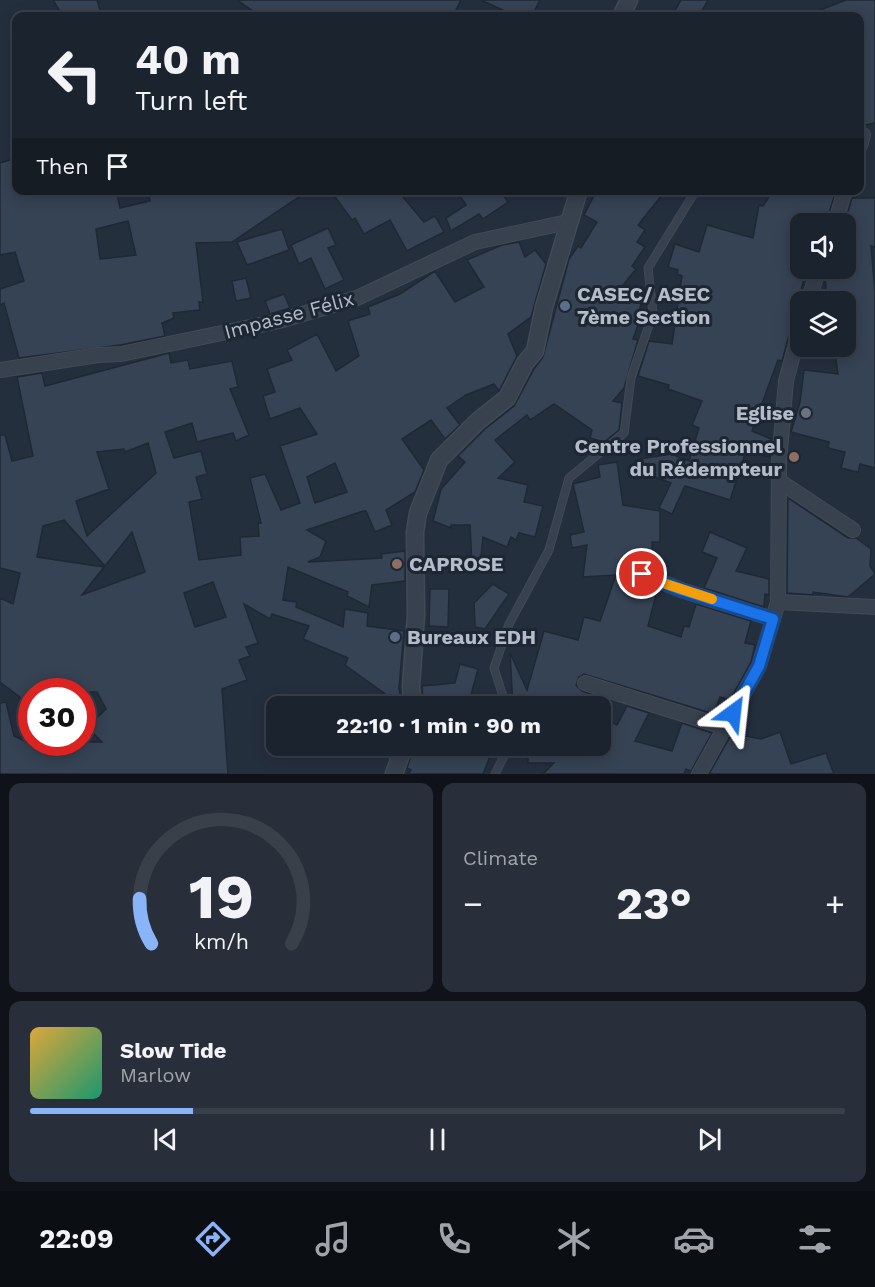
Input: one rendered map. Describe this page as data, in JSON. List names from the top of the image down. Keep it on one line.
{"streets":{"street":["Impasse Félix"]},"places":["CASEC/ ASEC 7ème Section","Eglise","Centre Professionnel du Rédempteur","CAPROSE","Bureaux EDH"],"page":{"turn":["40 m","Turn left"],"then":"Then","limit":"30","trip":"22:10 · 1 min · 90 m","tile":"Climate","heat":["−","23°","+"],"song":["Slow Tide","Marlow"],"tabs":"22:09","gauge":["19","km/h"]}}
